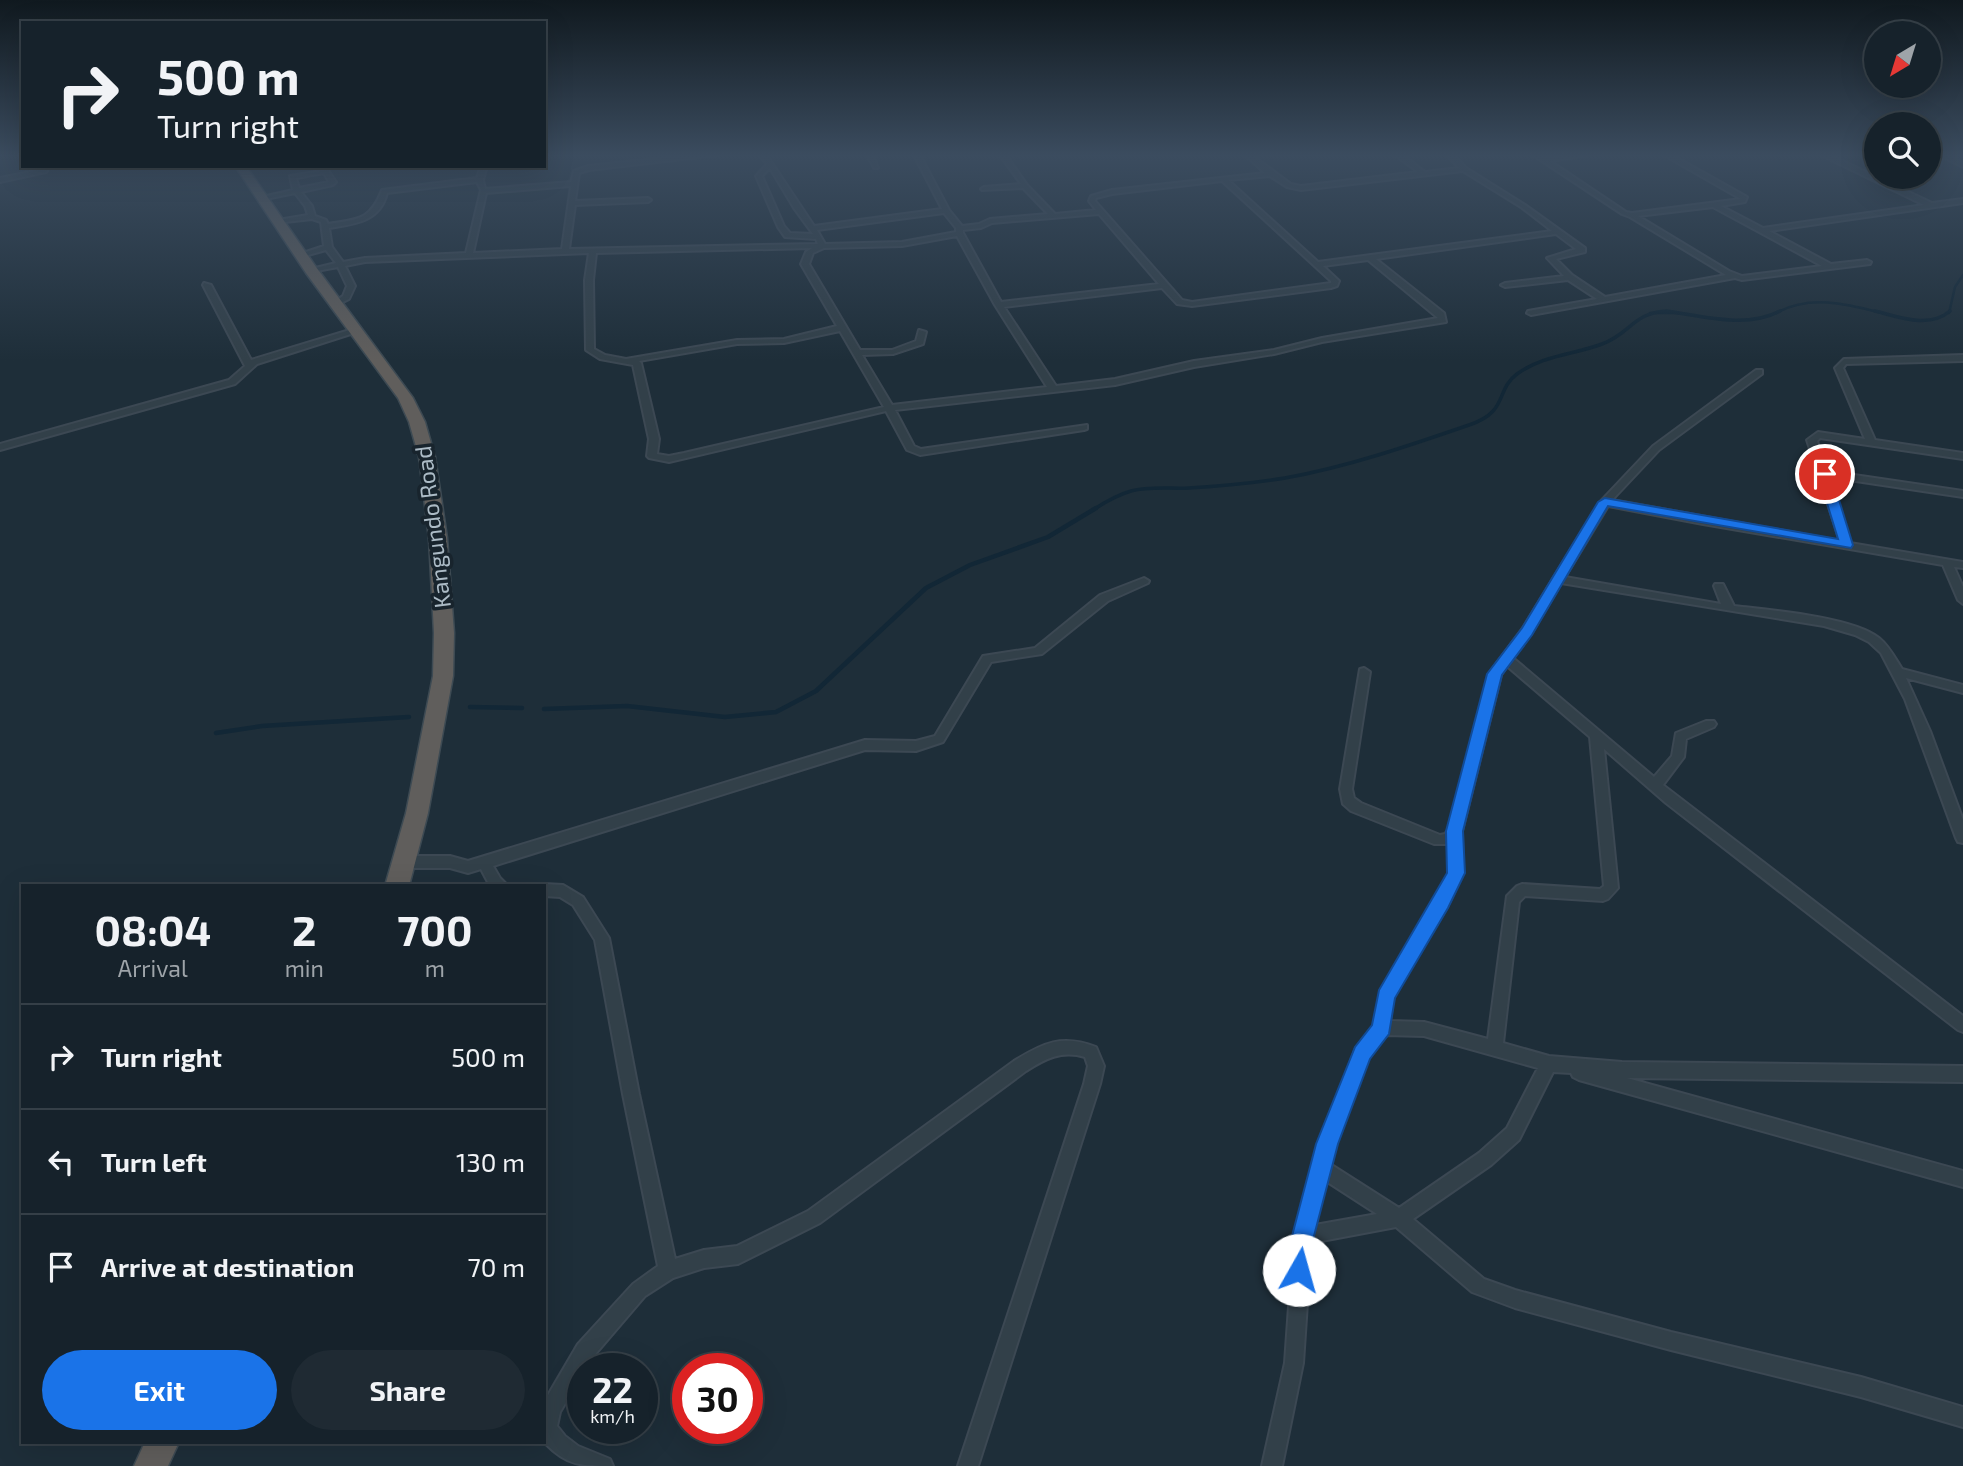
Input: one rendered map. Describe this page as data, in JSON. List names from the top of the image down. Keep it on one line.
{"streets":{"highway":["Kangundo Road"]},"north":"bottom left","page":{"turn":["500 m","Turn right"],"eta":["08:04","Arrival","2","min","700","m"],"list":[{"name":"Turn right","value":"500 m"},{"name":"Turn left","value":"130 m"},{"name":"Arrive at destination","value":"70 m"}],"buttons":["Exit","Share"],"speed":"22 km/h","limit":"30"}}
